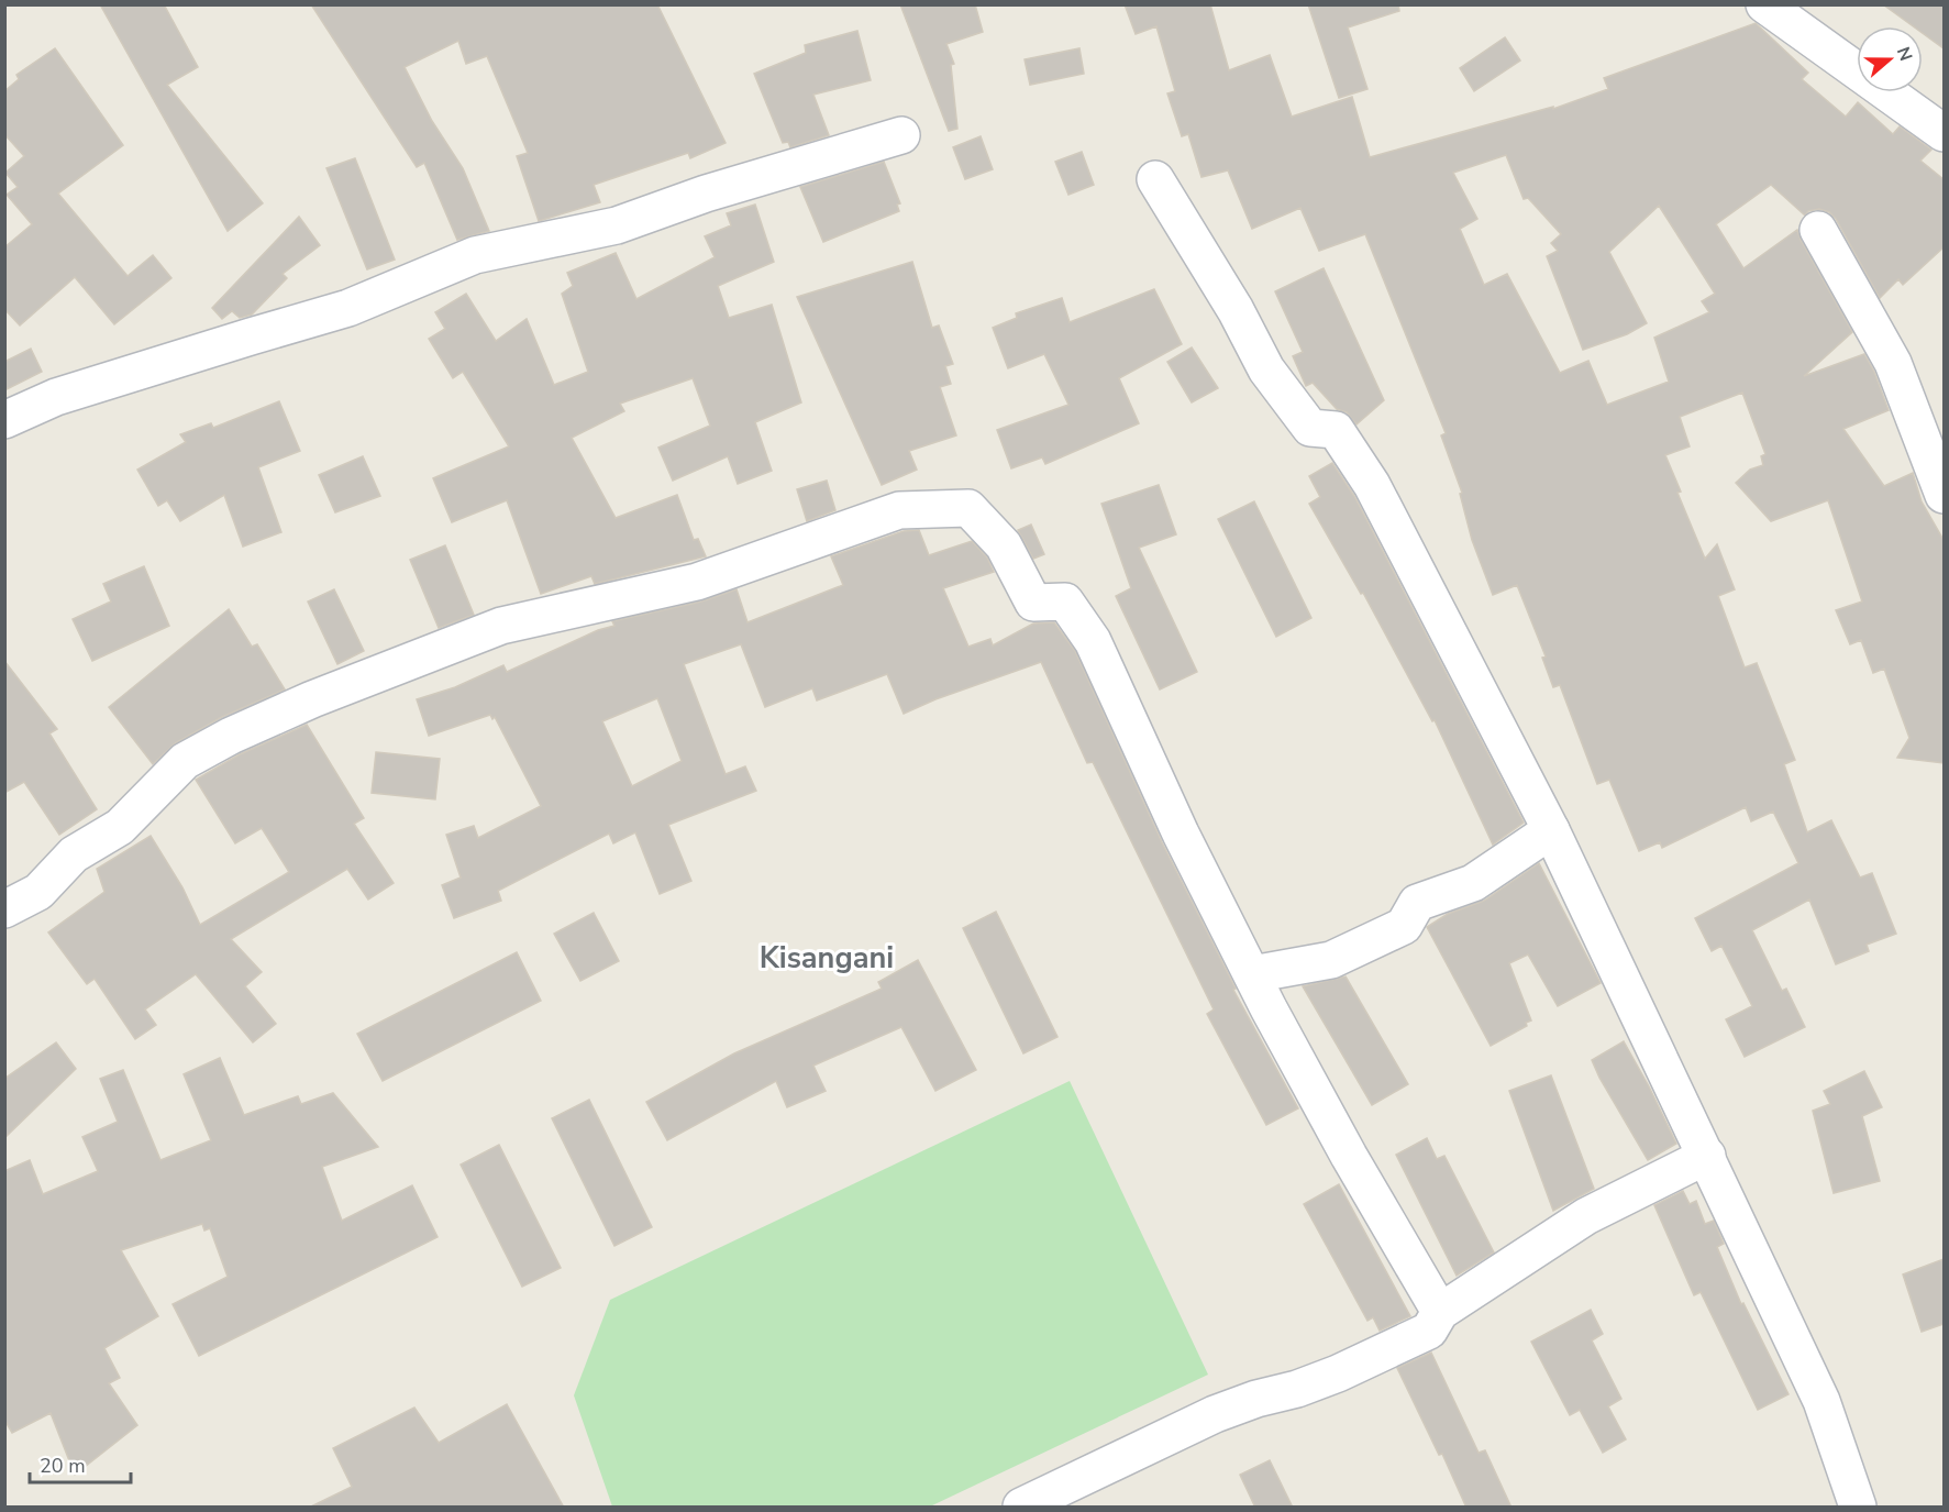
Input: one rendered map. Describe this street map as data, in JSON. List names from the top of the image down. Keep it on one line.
{"districts":["Kisangani"],"scale_bar":"20 m","north":"right"}
